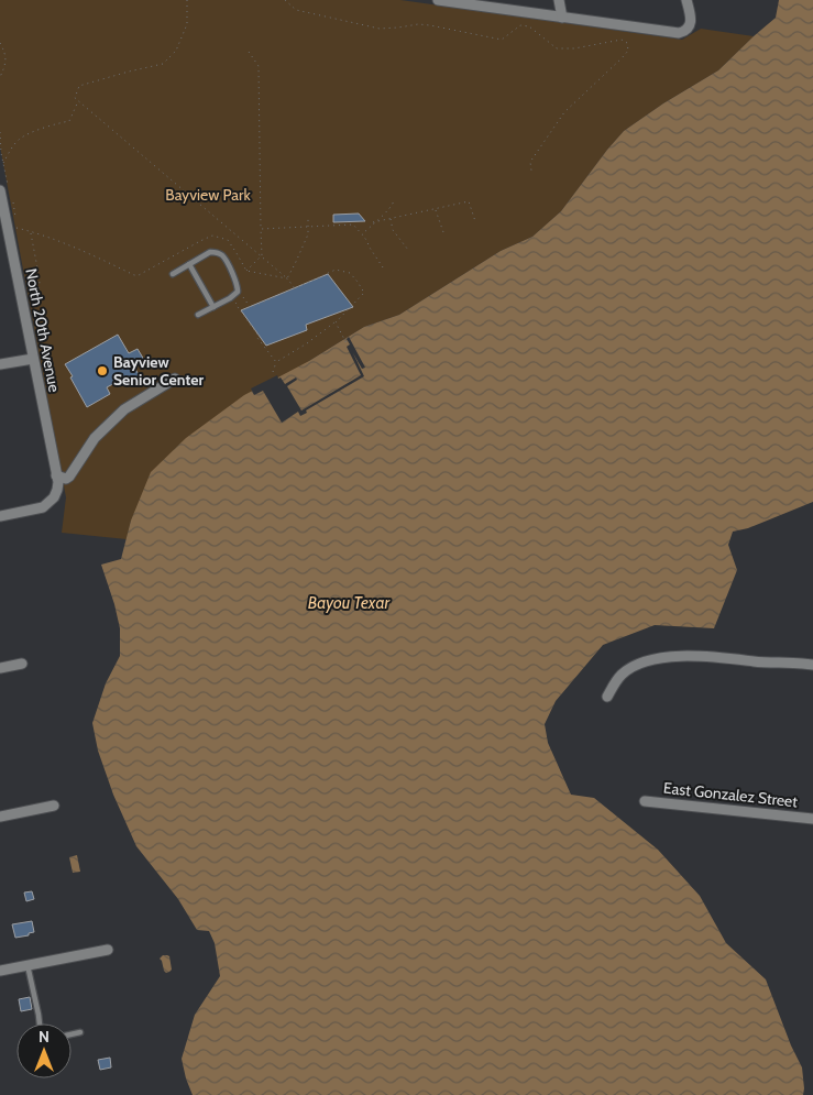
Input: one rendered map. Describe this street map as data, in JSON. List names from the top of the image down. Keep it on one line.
{"streets":{"street":["North 20th Avenue","East Gonzalez Street"]},"water":["Bayou Texar"],"parks":["Bayview Park"],"places":["Bayview Senior Center"],"north":"top"}
